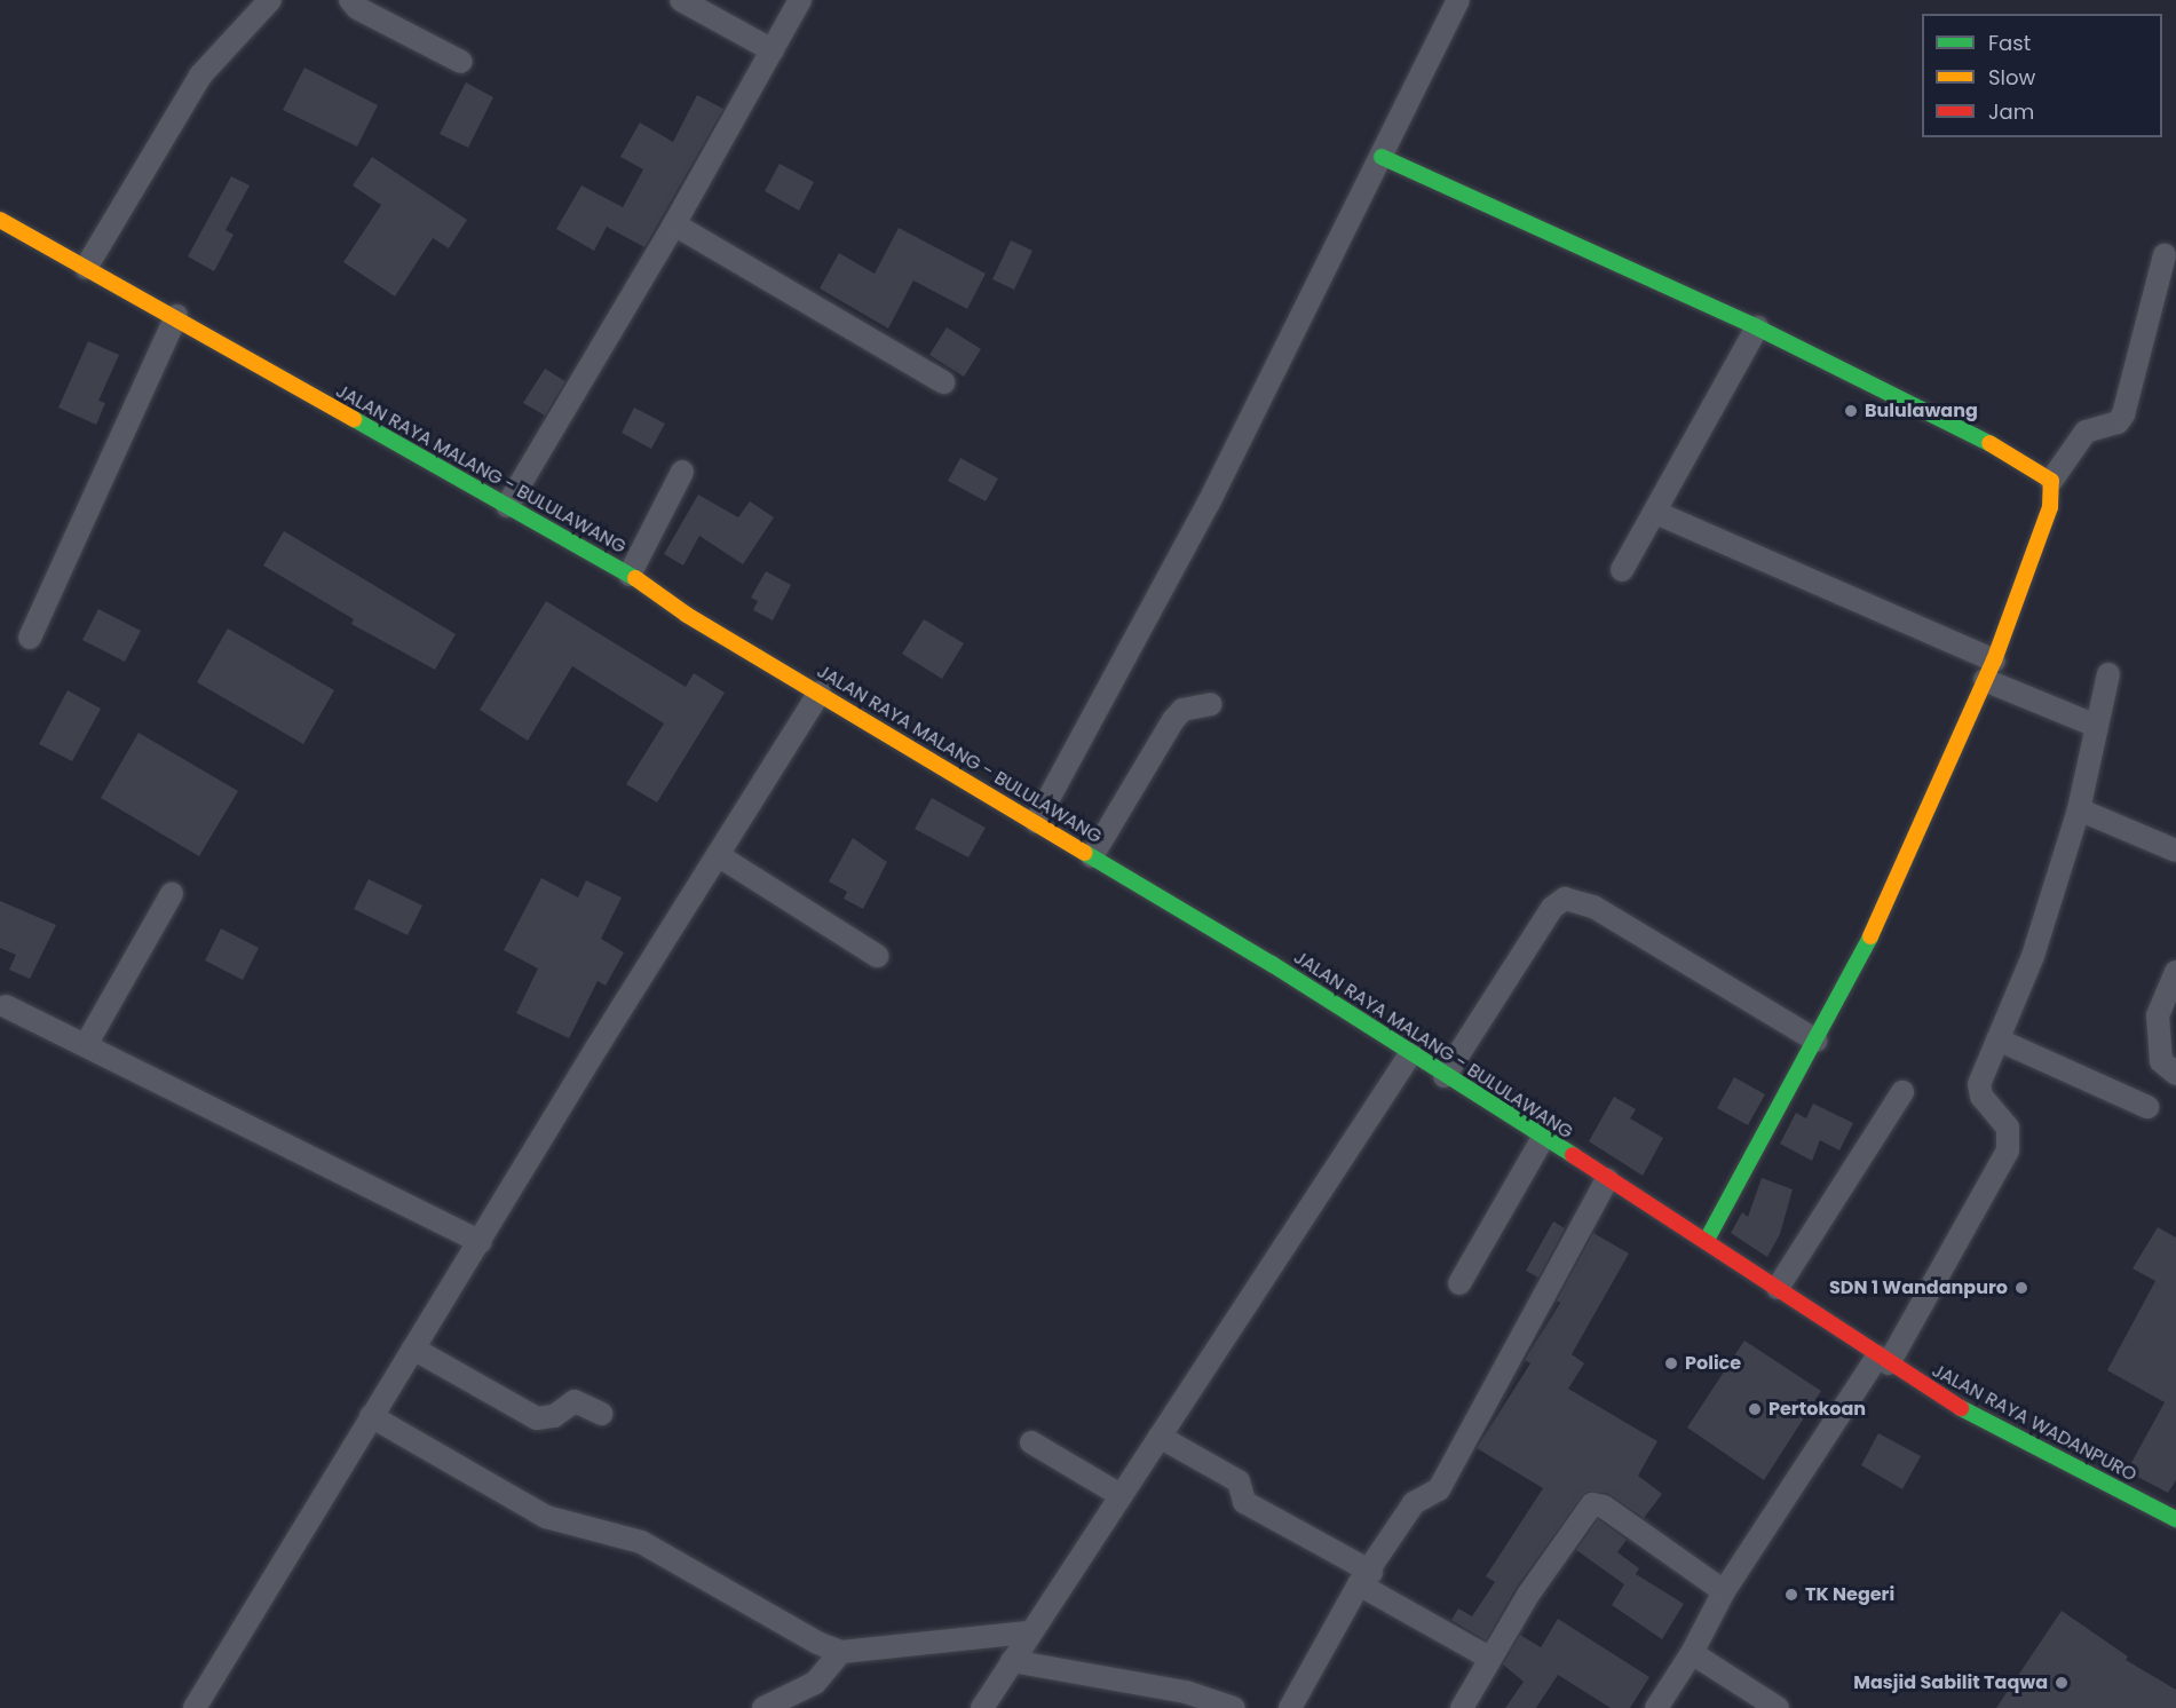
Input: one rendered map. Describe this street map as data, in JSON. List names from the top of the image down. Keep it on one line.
{"streets":{"main road":["JALAN RAYA MALANG - BULULAWANG","JALAN RAYA WADANPURO"]},"crossings":[["JALAN RAYA MALANG - BULULAWANG","JALAN RAYA WADANPURO"]],"places":["Bululawang","SDN 1 Wandanpuro","Police","Pertokoan","TK Negeri","Masjid Sabilit Taqwa"],"legend":["Fast","Slow","Jam"]}
